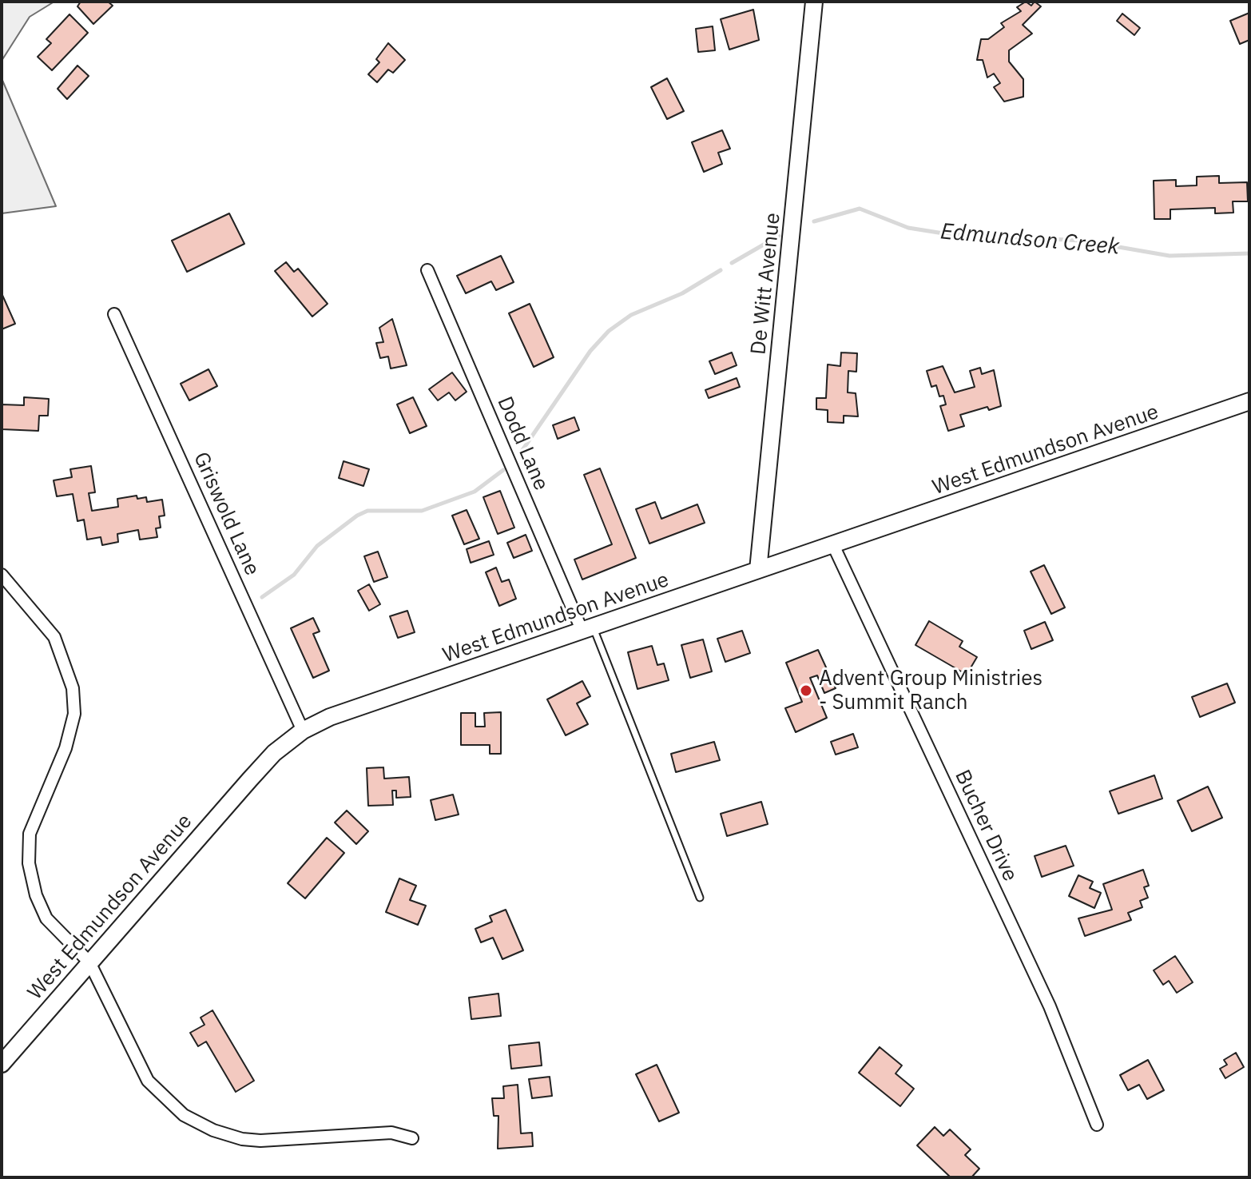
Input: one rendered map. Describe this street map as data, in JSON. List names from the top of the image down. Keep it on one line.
{"streets":{"street":["De Witt Avenue","Dodd Lane","West Edmundson Avenue","Griswold Lane","Bucher Drive"]},"crossings":[["De Witt Avenue","West Edmundson Avenue"],["Dodd Lane","West Edmundson Avenue"],["West Edmundson Avenue","Griswold Lane"],["West Edmundson Avenue","Bucher Drive"]],"water":["Edmundson Creek"],"places":["Advent Group Ministries - Summit Ranch"]}
